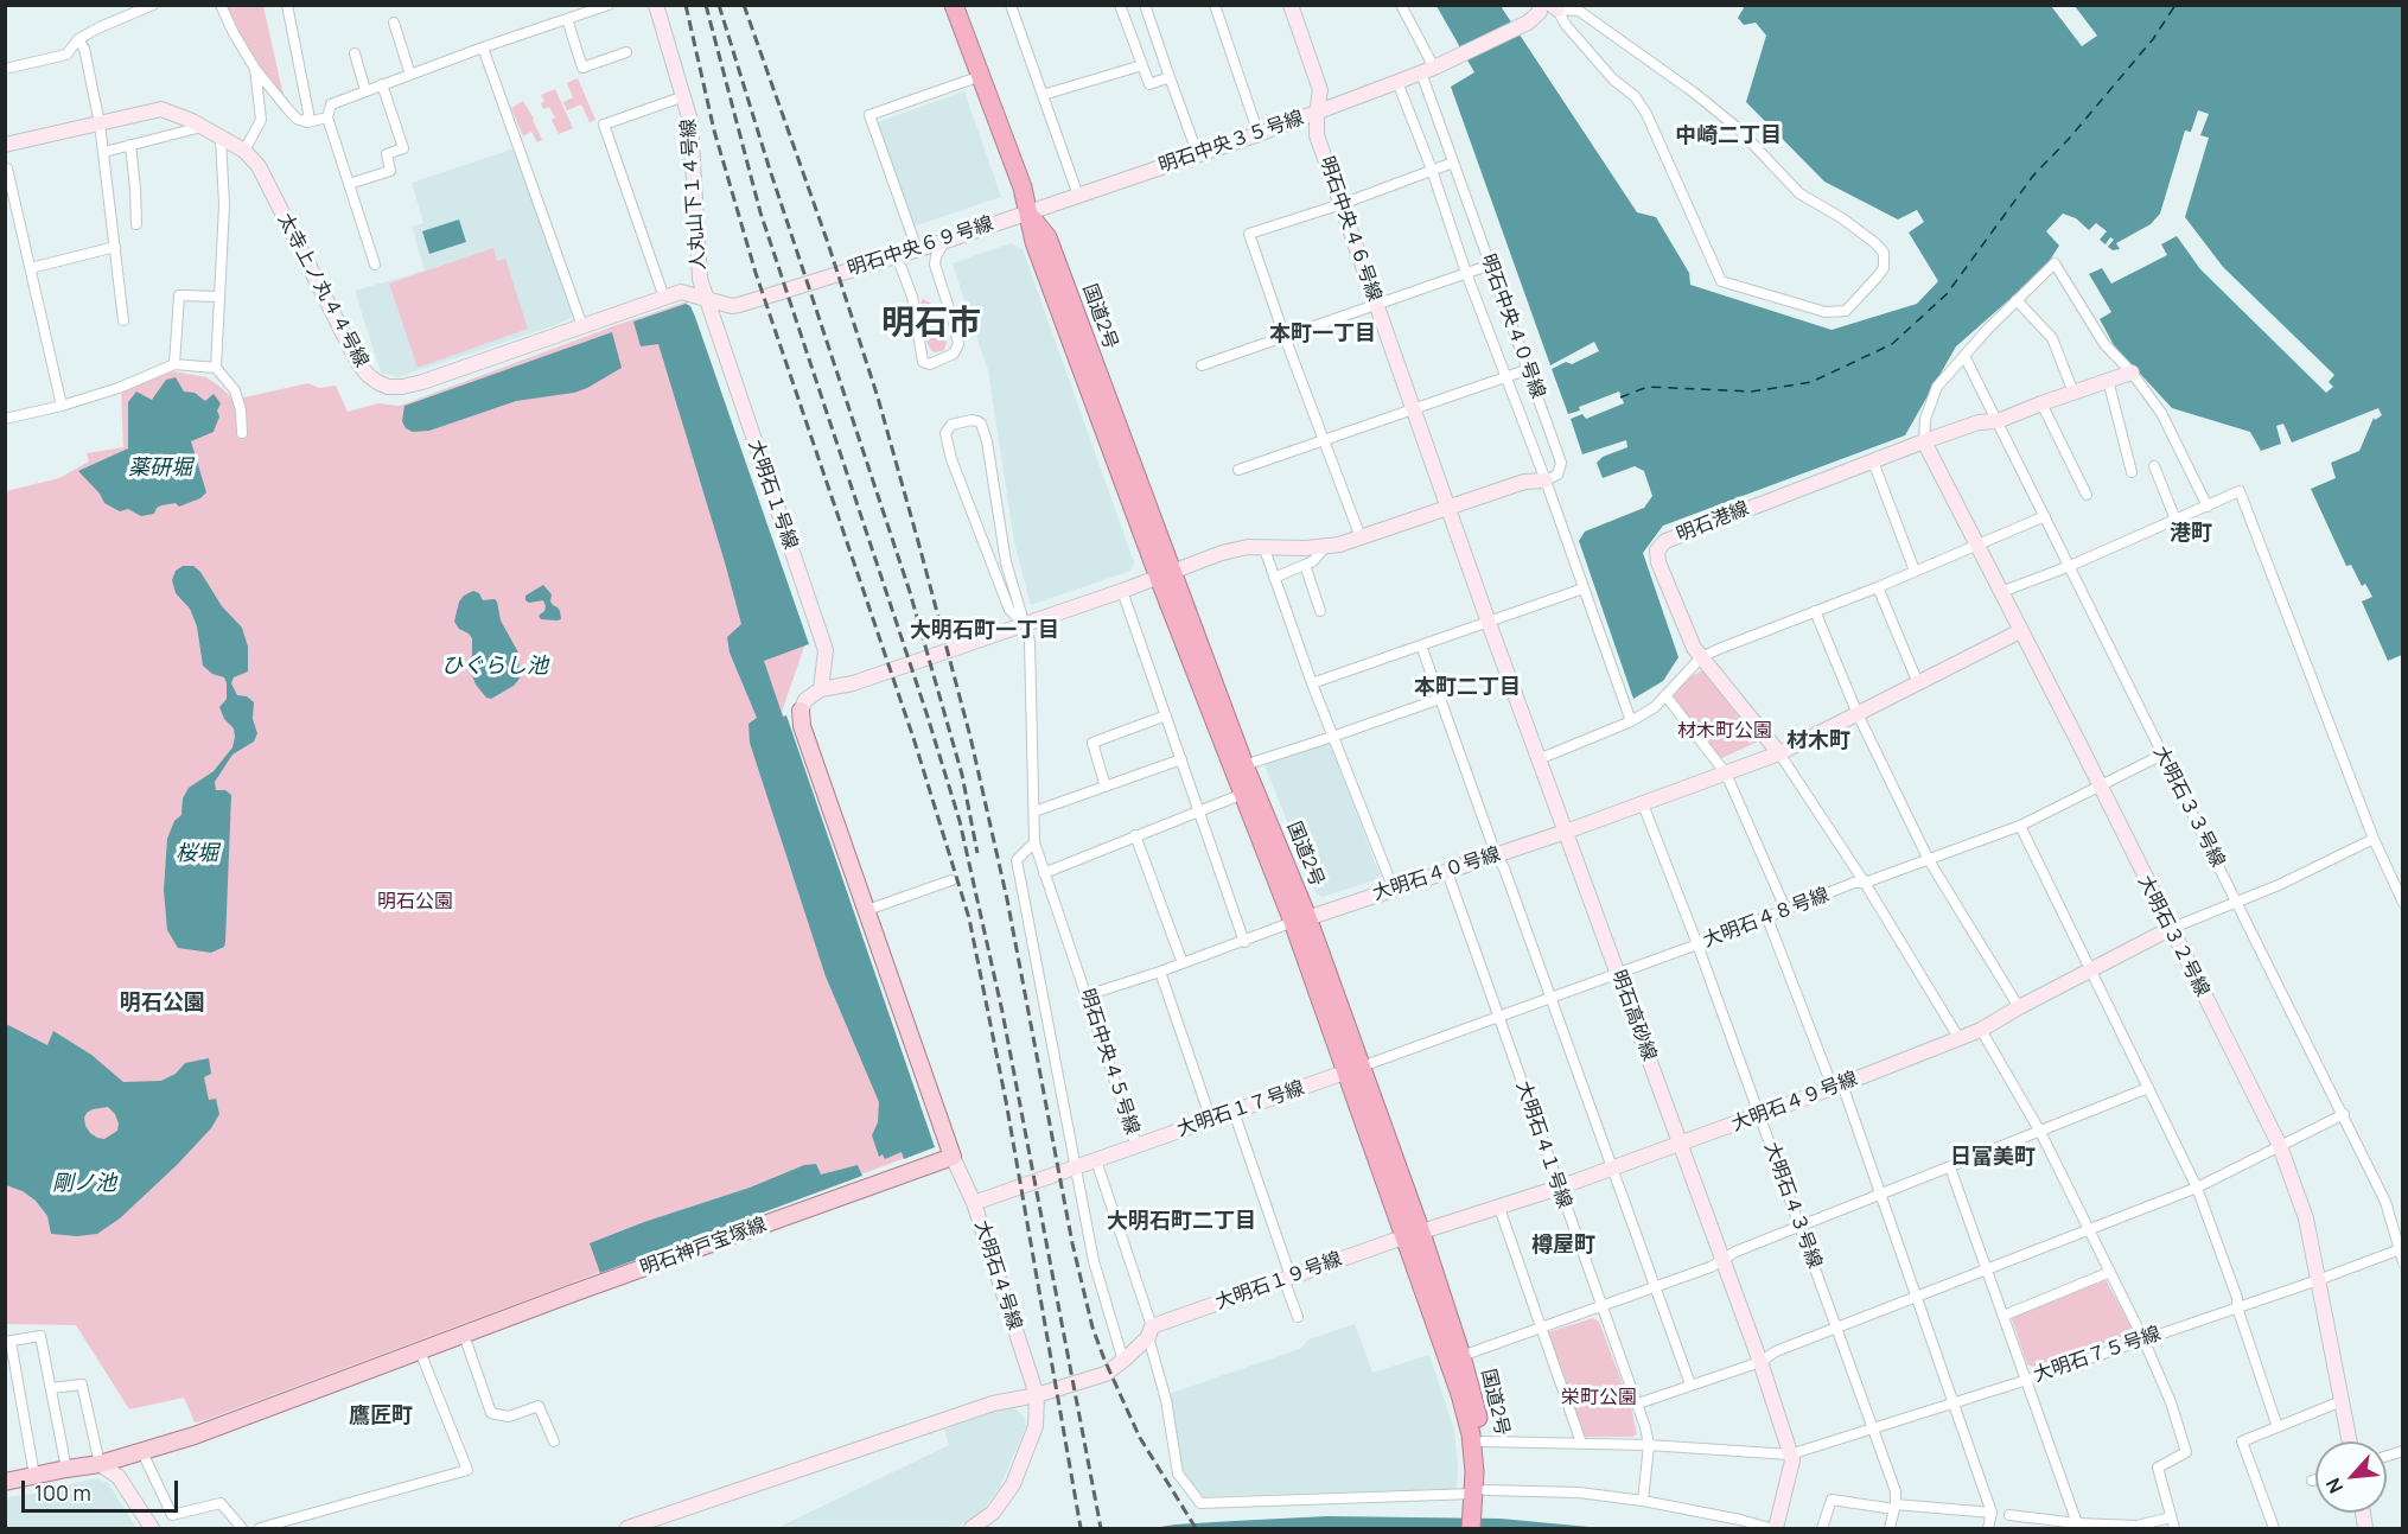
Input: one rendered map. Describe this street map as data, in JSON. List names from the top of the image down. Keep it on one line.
{"streets":{"highway":["国道2号"],"main road":["明石神戸宝塚線"],"street":["明石中央３５号線","人丸山下１４号線","明石中央４６号線","明石中央６９号線","太寺上ノ丸４４号線","明石中央４０号線","大明石１号線","明石港線","大明石３３号線","大明石４０号線","大明石４８号線","大明石３２号線","明石高砂線","明石中央４５号線","大明石４９号線","大明石１７号線","大明石４１号線","大明石４３号線","大明石４号線","大明石１９号線","大明石７５号線"]},"crossings":[["明石中央３５号線","明石中央４６号線"],["明石中央３５号線","明石中央６９号線"],["明石中央３５号線","国道2号"],["明石中央３５号線","明石中央４０号線"],["人丸山下１４号線","明石中央６９号線"],["人丸山下１４号線","太寺上ノ丸４４号線"],["人丸山下１４号線","大明石１号線"],["明石中央４６号線","明石高砂線"],["明石中央６９号線","太寺上ノ丸４４号線"],["明石中央６９号線","国道2号"],["明石中央６９号線","大明石１号線"],["太寺上ノ丸４４号線","大明石１号線"],["国道2号","大明石４０号線"],["国道2号","大明石４８号線"],["国道2号","大明石４９号線"],["国道2号","大明石１７号線"],["国道2号","大明石１９号線"],["明石港線","大明石３３号線"],["明石港線","大明石３２号線"],["大明石３３号線","大明石４８号線"],["大明石３３号線","大明石７５号線"],["大明石４０号線","明石高砂線"],["大明石４０号線","大明石４１号線"],["大明石４８号線","大明石３２号線"],["大明石４８号線","明石高砂線"],["大明石４８号線","大明石１７号線"],["大明石４８号線","大明石４１号線"],["大明石４８号線","大明石４３号線"],["大明石３２号線","大明石４９号線"],["大明石３２号線","大明石７５号線"],["明石高砂線","大明石４９号線"],["明石高砂線","大明石７５号線"],["明石中央４５号線","大明石１７号線"],["明石中央４５号線","大明石４号線"],["大明石４９号線","大明石４１号線"],["大明石４９号線","大明石４３号線"],["大明石４９号線","大明石１９号線"],["大明石４３号線","大明石７５号線"],["明石神戸宝塚線","大明石４号線"]],"districts":["中崎二丁目","明石市","本町一丁目","港町","大明石町一丁目","本町二丁目","材木町","明石公園","日富美町","大明石町二丁目","樽屋町","鷹匠町"],"water":["薬研堀","ひぐらし池","桜堀","剛ノ池"],"parks":["材木町公園","明石公園","栄町公園"],"scale_bar":"100 m","north":"bottom left"}
